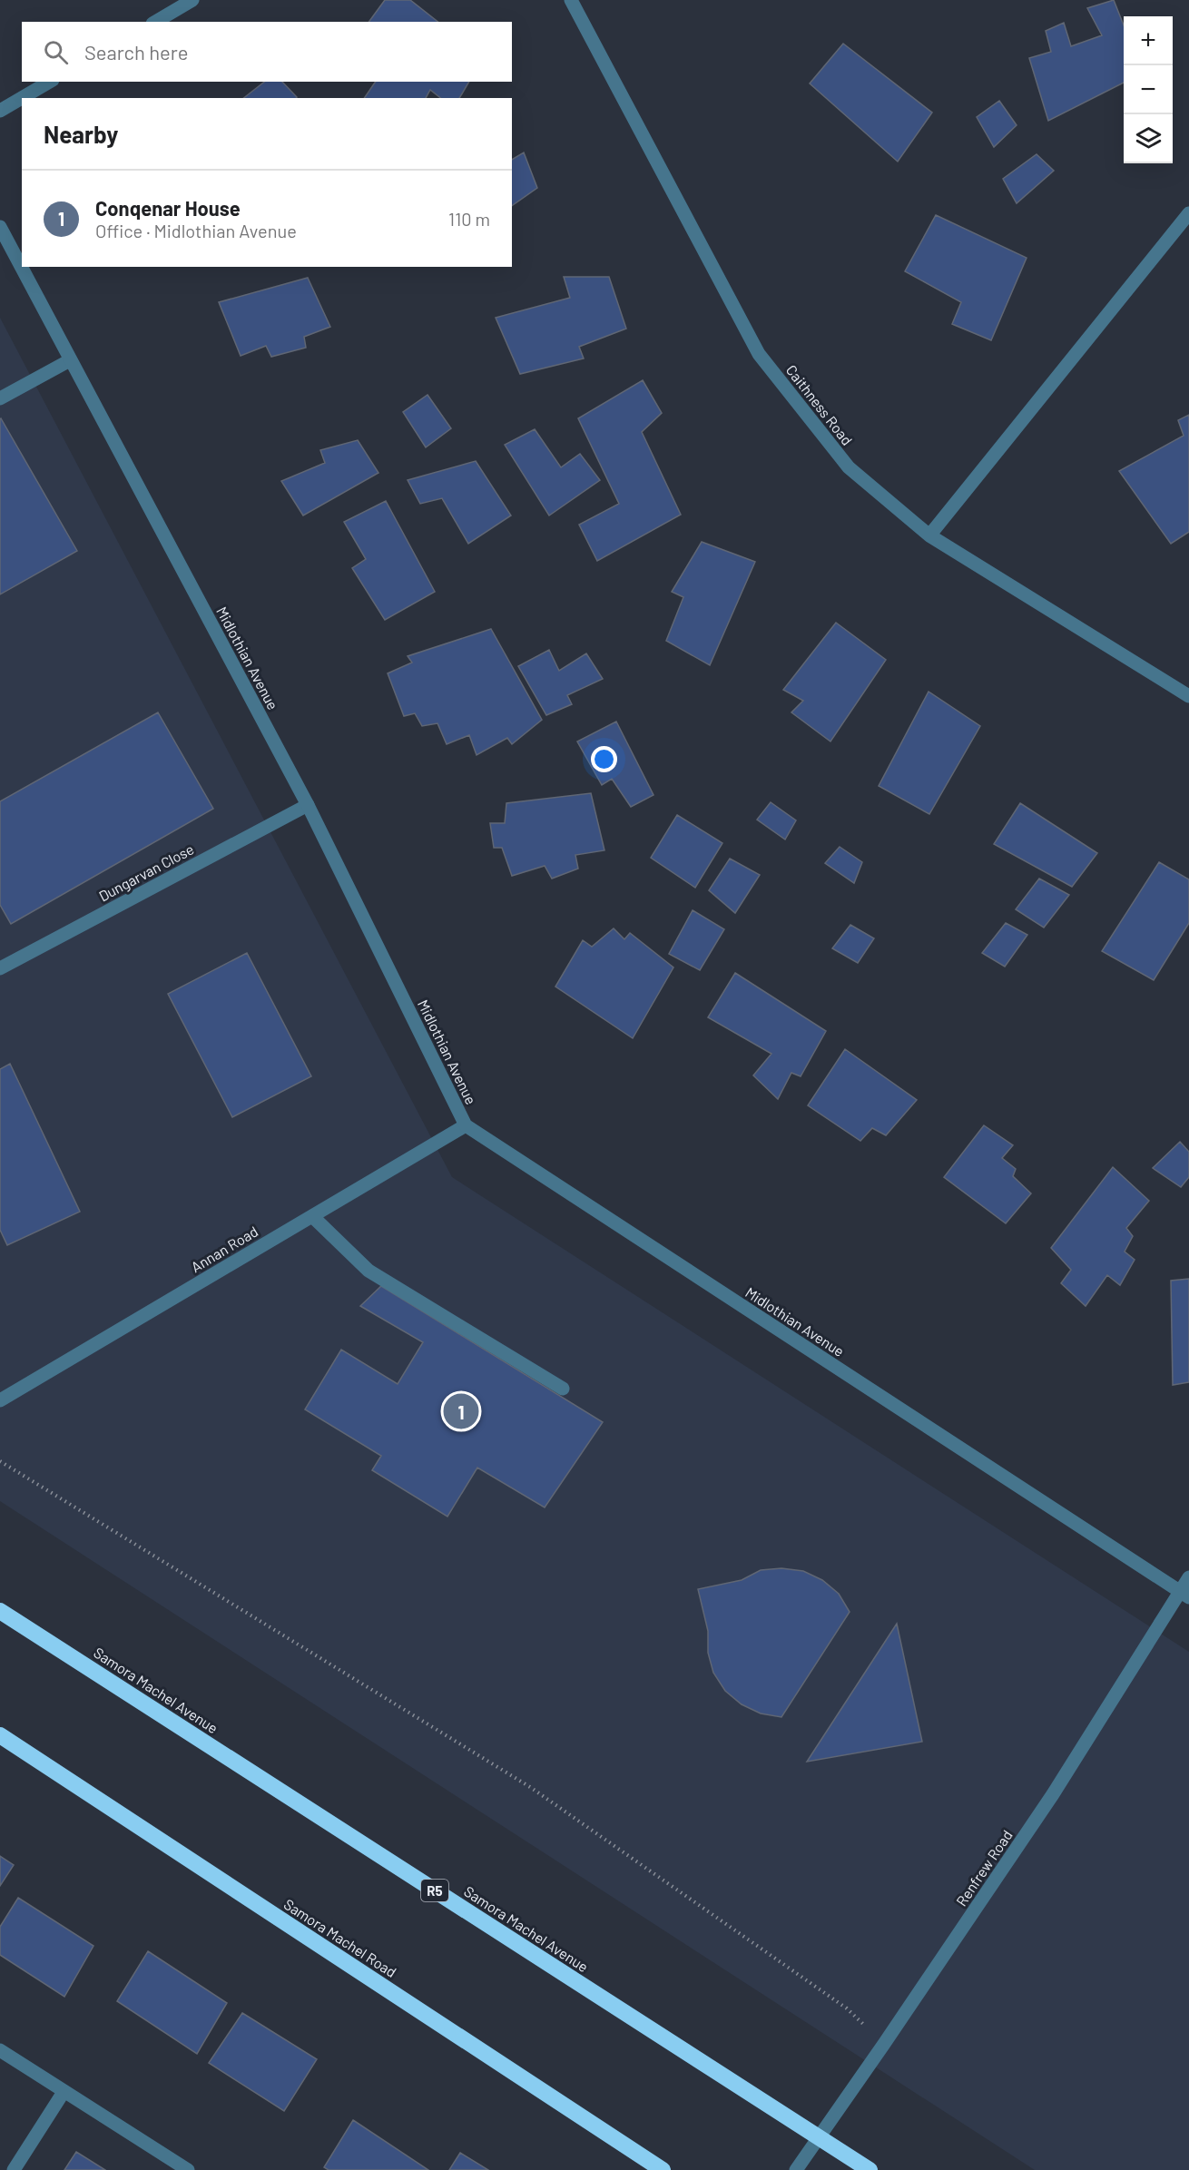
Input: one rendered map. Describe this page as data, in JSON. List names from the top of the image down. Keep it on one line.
{"streets":{"highway":["Samora Machel Avenue","R5","Samora Machel Road"],"street":["Caithness Road","Midlothian Avenue","Dungarvan Close","Annan Road","Renfrew Road"]},"crossings":[["Midlothian Avenue","Dungarvan Close"],["Midlothian Avenue","Annan Road"],["Midlothian Avenue","Renfrew Road"],["Samora Machel Avenue","Renfrew Road"]],"page":{"map_buttons":["+","−"],"search":"Search here","heading":"Nearby","list":[{"mark":"1","name":"Conqenar House","note":"Office · Midlothian Avenue","value":"110 m"}],"pins":"1"}}
